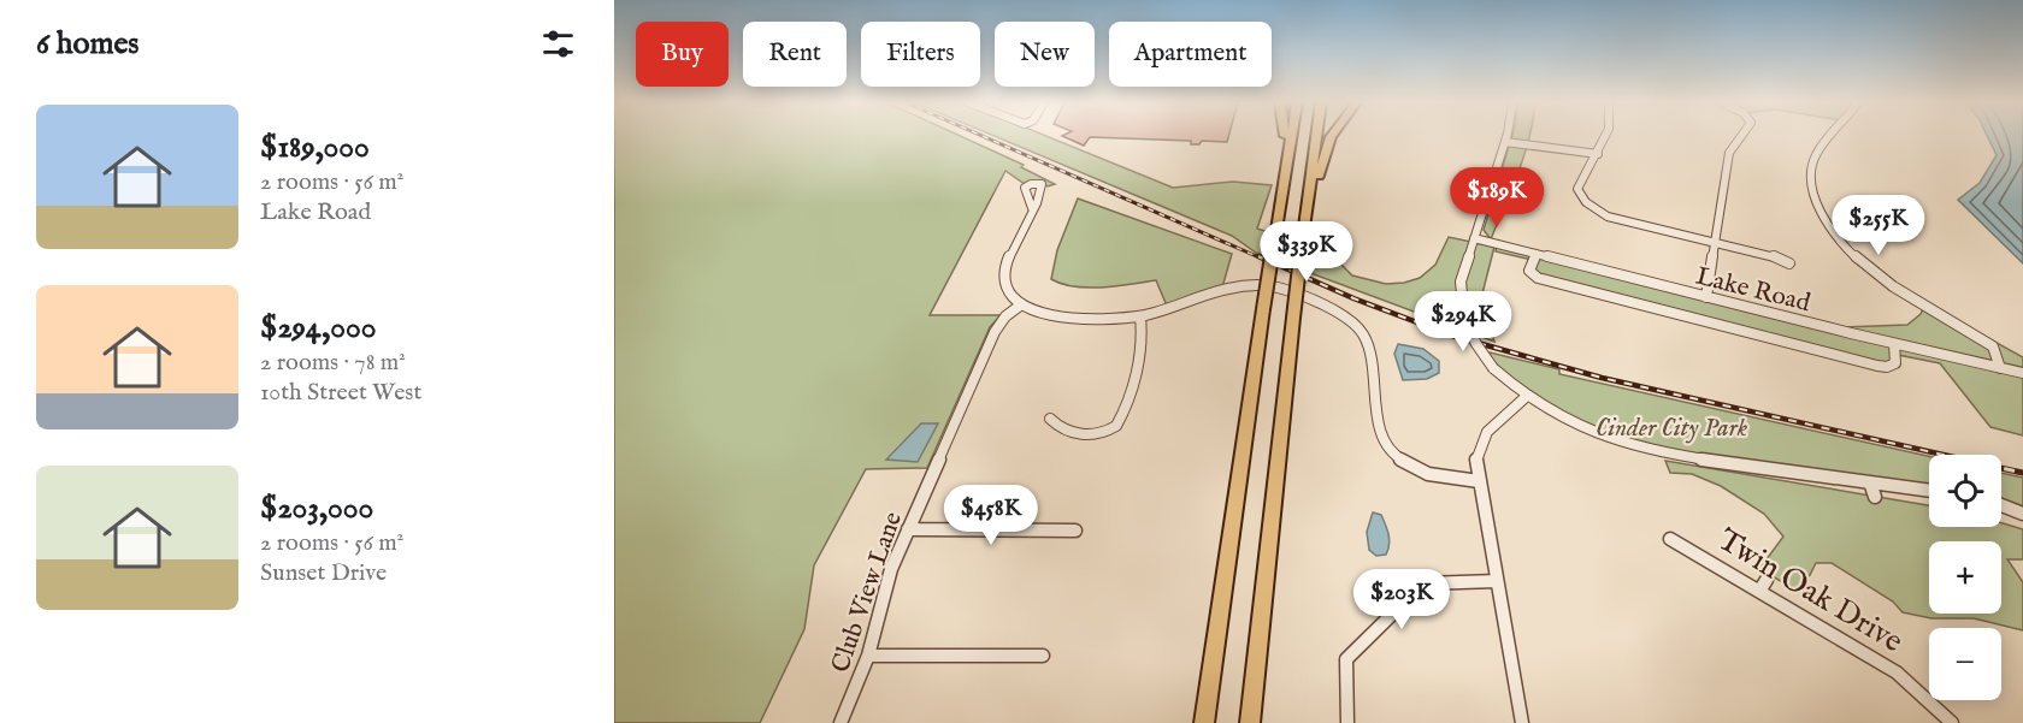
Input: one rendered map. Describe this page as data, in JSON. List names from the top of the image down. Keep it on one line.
{"streets":{"street":["Lake Road","Twin Oak Drive","Club View Lane"]},"parks":["Cinder City Park"],"page":{"heading":"6 homes","chip":["Buy","Rent","Filters","New","Apartment"],"list":[{"name":"$189,000","note":"2 rooms · 56 m² · Lake Road"},{"name":"$294,000","note":"2 rooms · 78 m² · 10th Street West"},{"name":"$203,000","note":"2 rooms · 56 m² · Sunset Drive"}],"price":["$189K","$255K","$339K","$294K","$458K","$203K"],"map_buttons":["+","−"]}}
